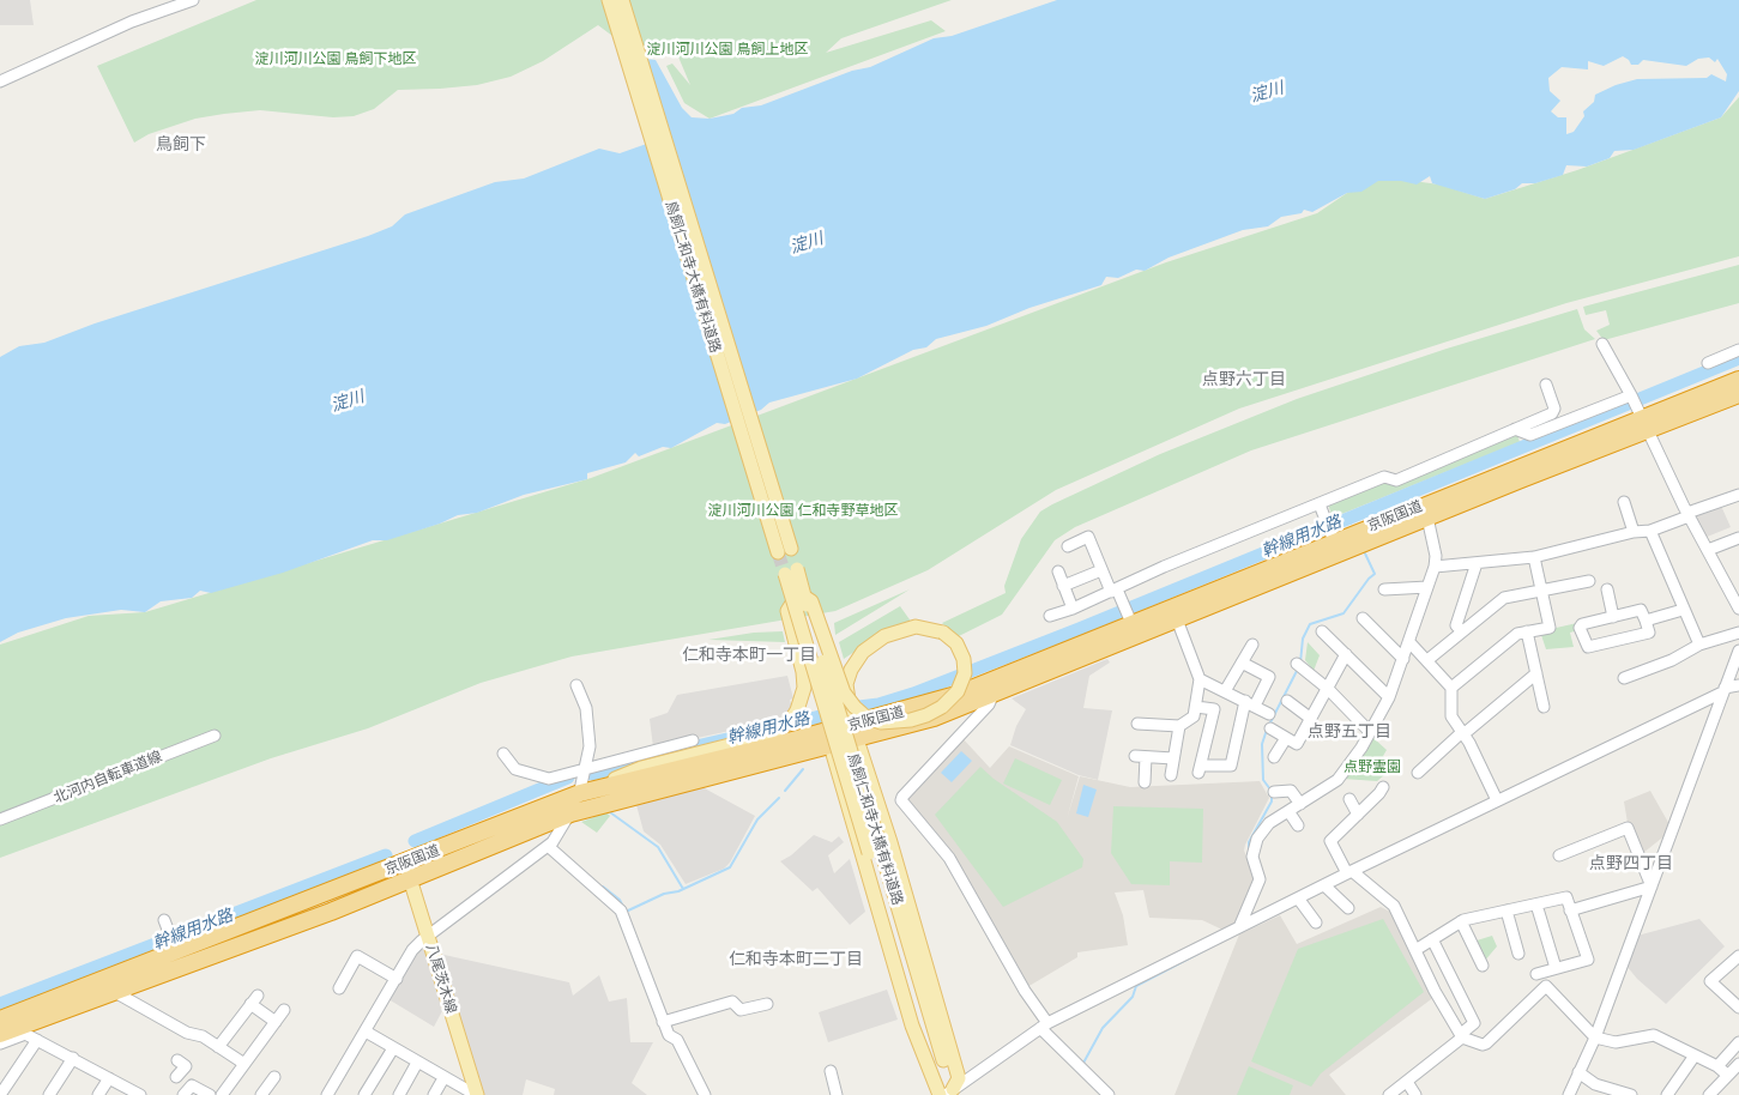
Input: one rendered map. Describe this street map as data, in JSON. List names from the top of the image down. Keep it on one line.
{"streets":{"highway":["京阪国道"],"main road":["鳥飼仁和寺大橋有料道路","八尾茨木線"],"street":["北河内自転車道線"]},"crossings":[["京阪国道","八尾茨木線"]],"districts":["鳥飼下","点野六丁目","仁和寺本町一丁目","点野五丁目","点野四丁目","仁和寺本町二丁目"],"water":["淀川","幹線用水路"],"parks":["淀川河川公園 鳥飼上地区","淀川河川公園 鳥飼下地区","淀川河川公園 仁和寺野草地区","点野霊園"]}
